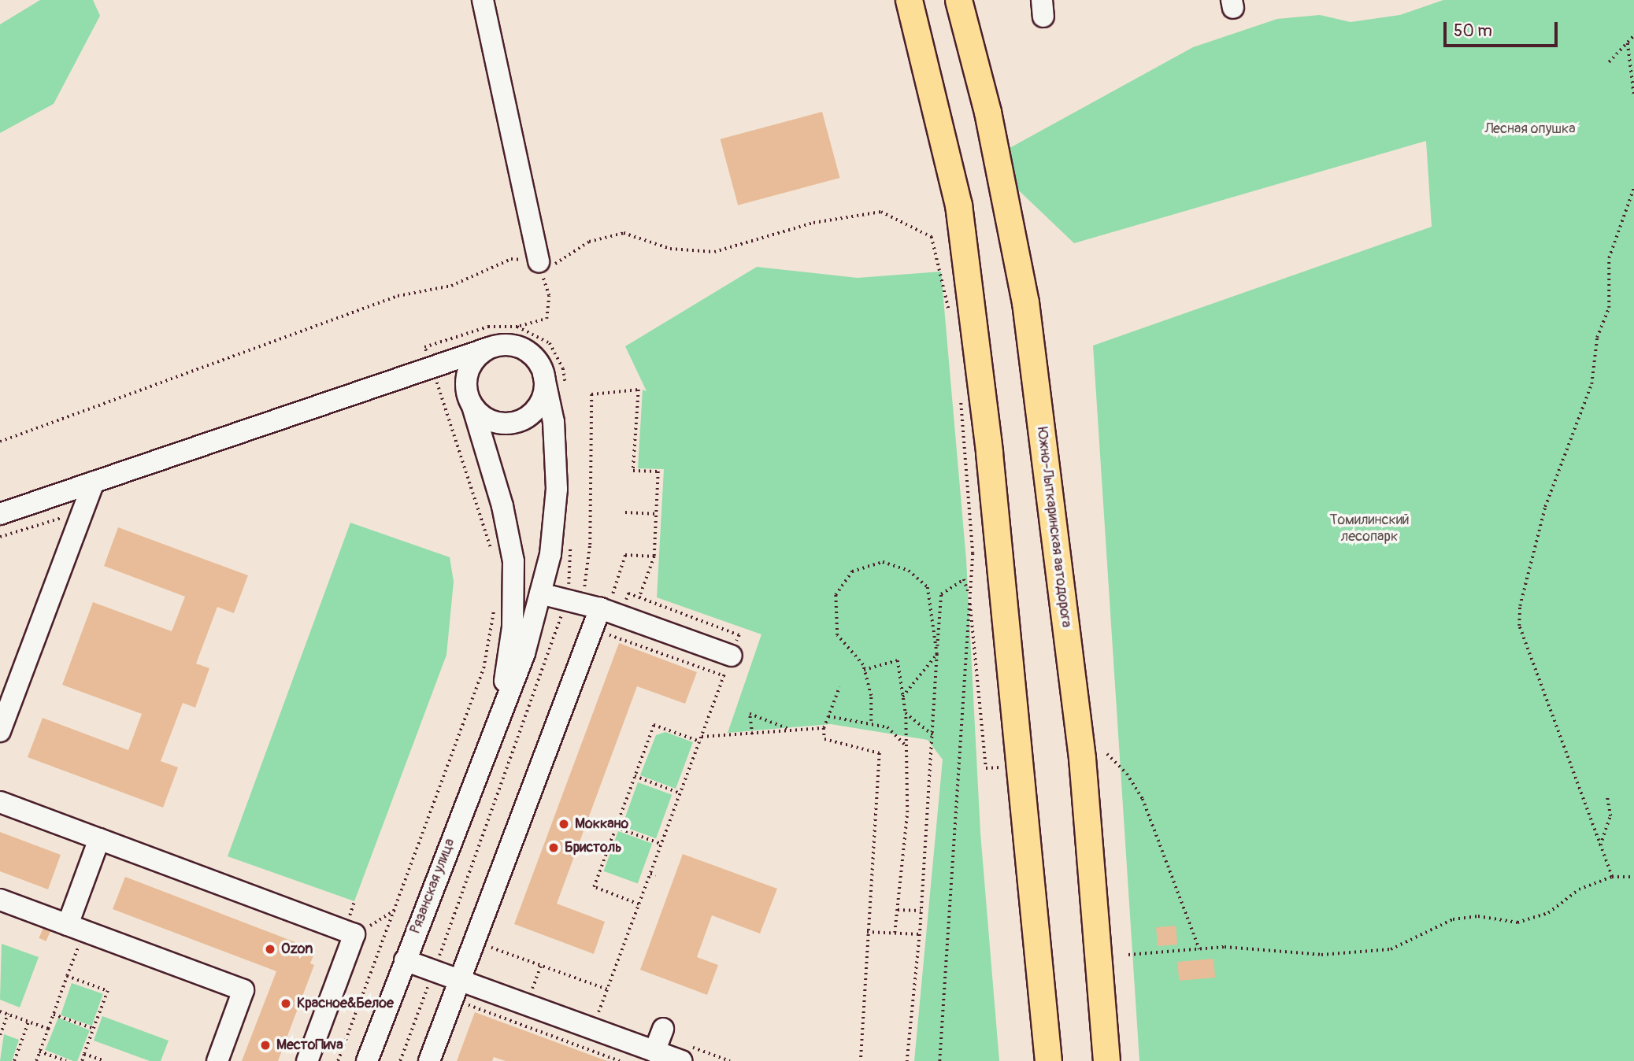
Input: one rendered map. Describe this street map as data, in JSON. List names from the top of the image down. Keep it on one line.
{"streets":{"main road":["Южно-Лыткаринская автодорога"],"street":["Рязанская улица"]},"parks":["Лесная опушка","Томилинский лесопарк"],"places":["Моккано","Бристоль","Ozon","Красное&Белое","МестоПиvа"],"scale_bar":"50 m"}
